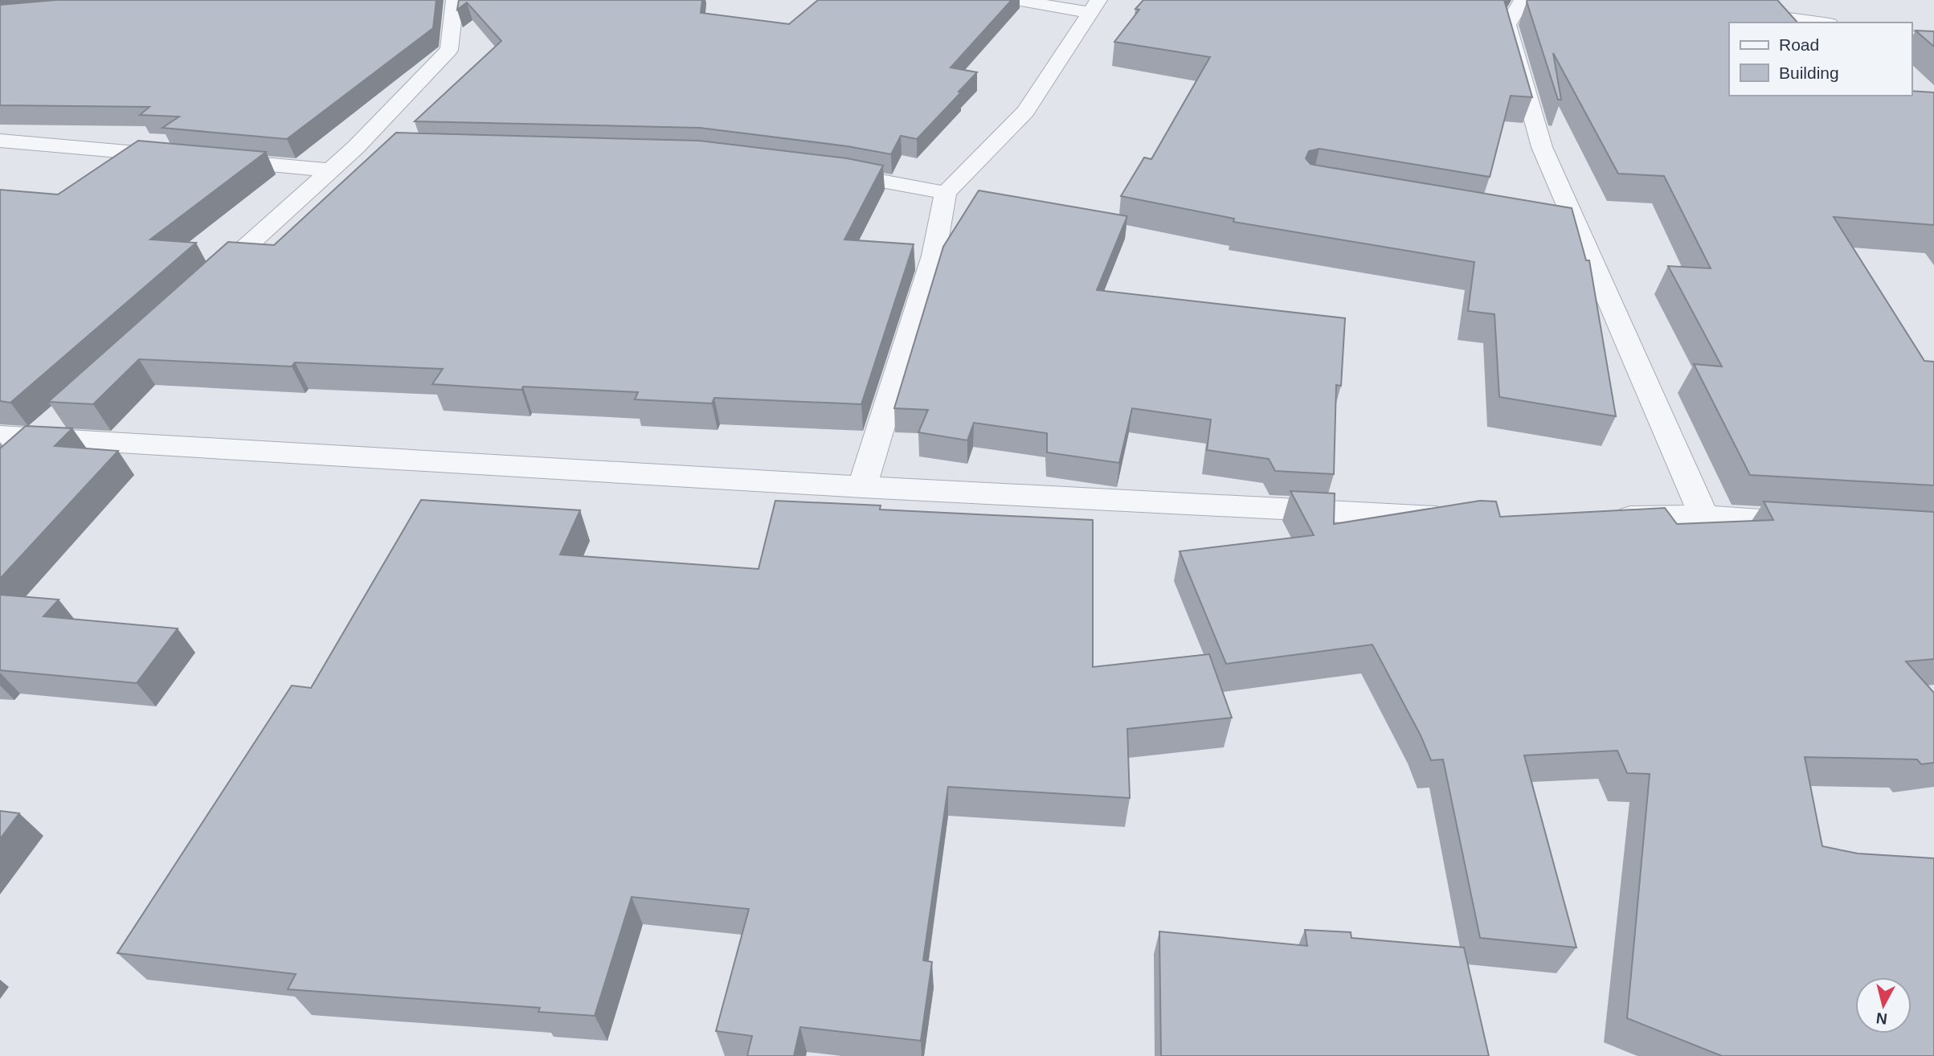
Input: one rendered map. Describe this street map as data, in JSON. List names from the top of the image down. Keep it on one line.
{"legend":["Road","Building"],"north":"bottom"}
